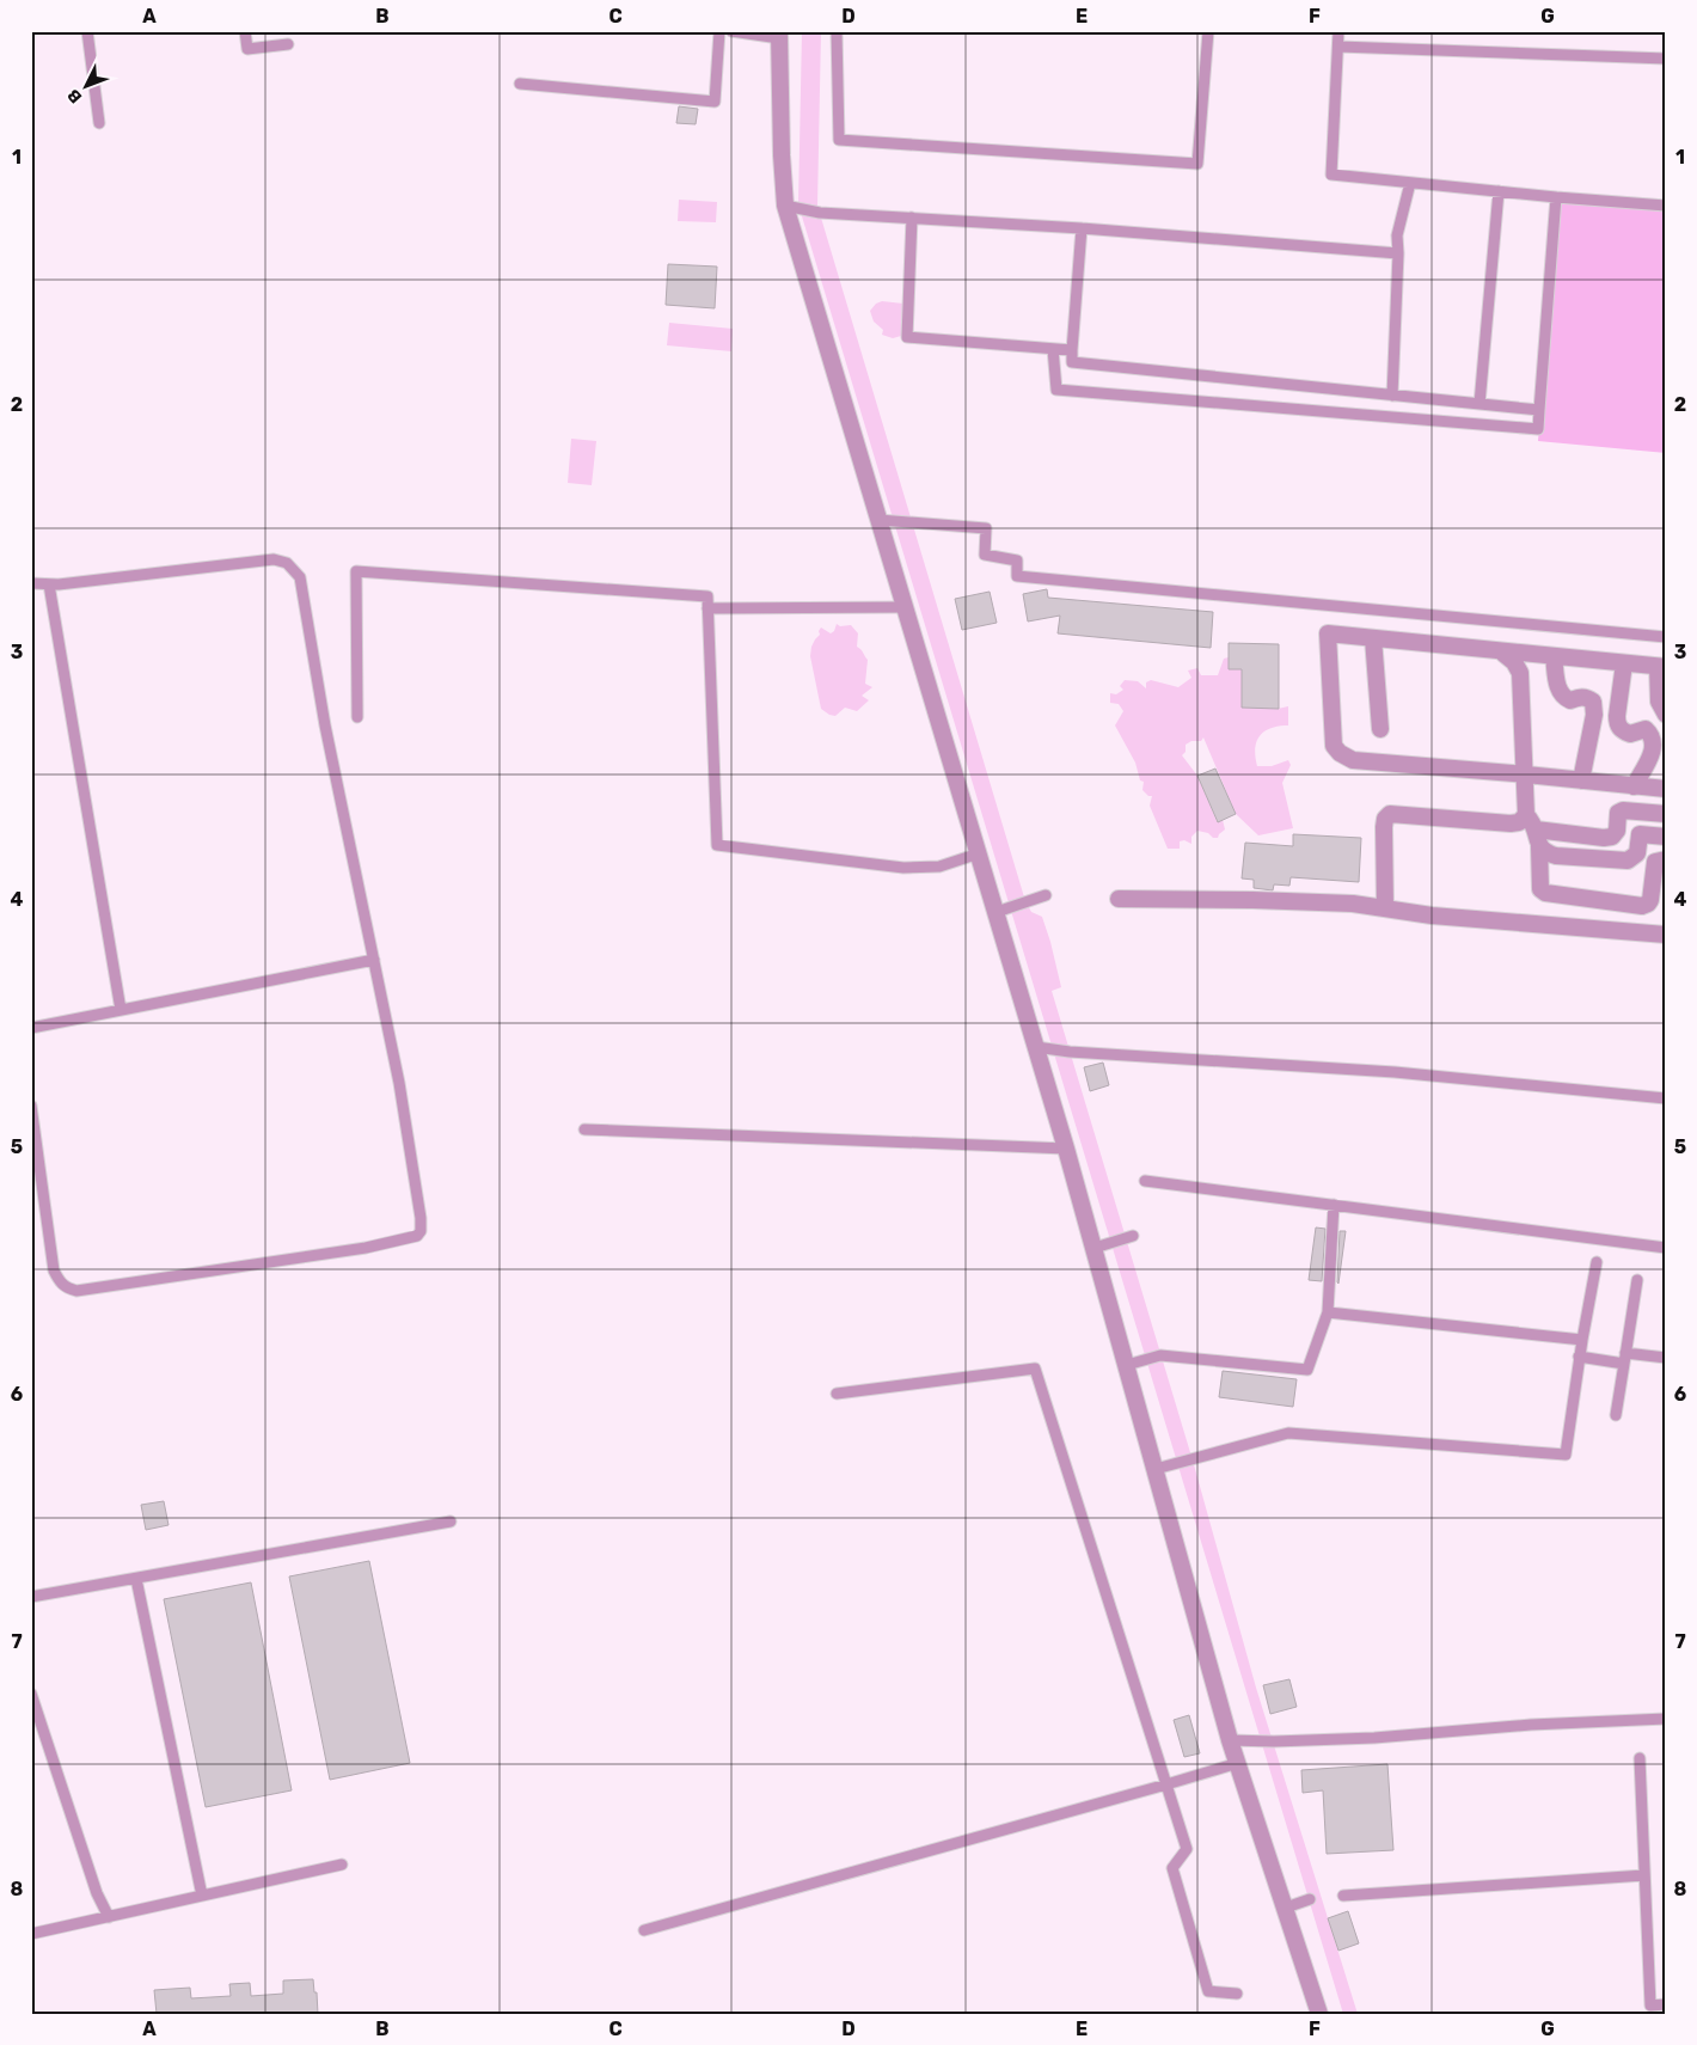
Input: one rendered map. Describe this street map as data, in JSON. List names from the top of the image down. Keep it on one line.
{"north":"bottom left","grid":{"columns":["A","B","C","D","E","F","G"],"rows":["1","2","3","4","5","6","7","8"]}}
